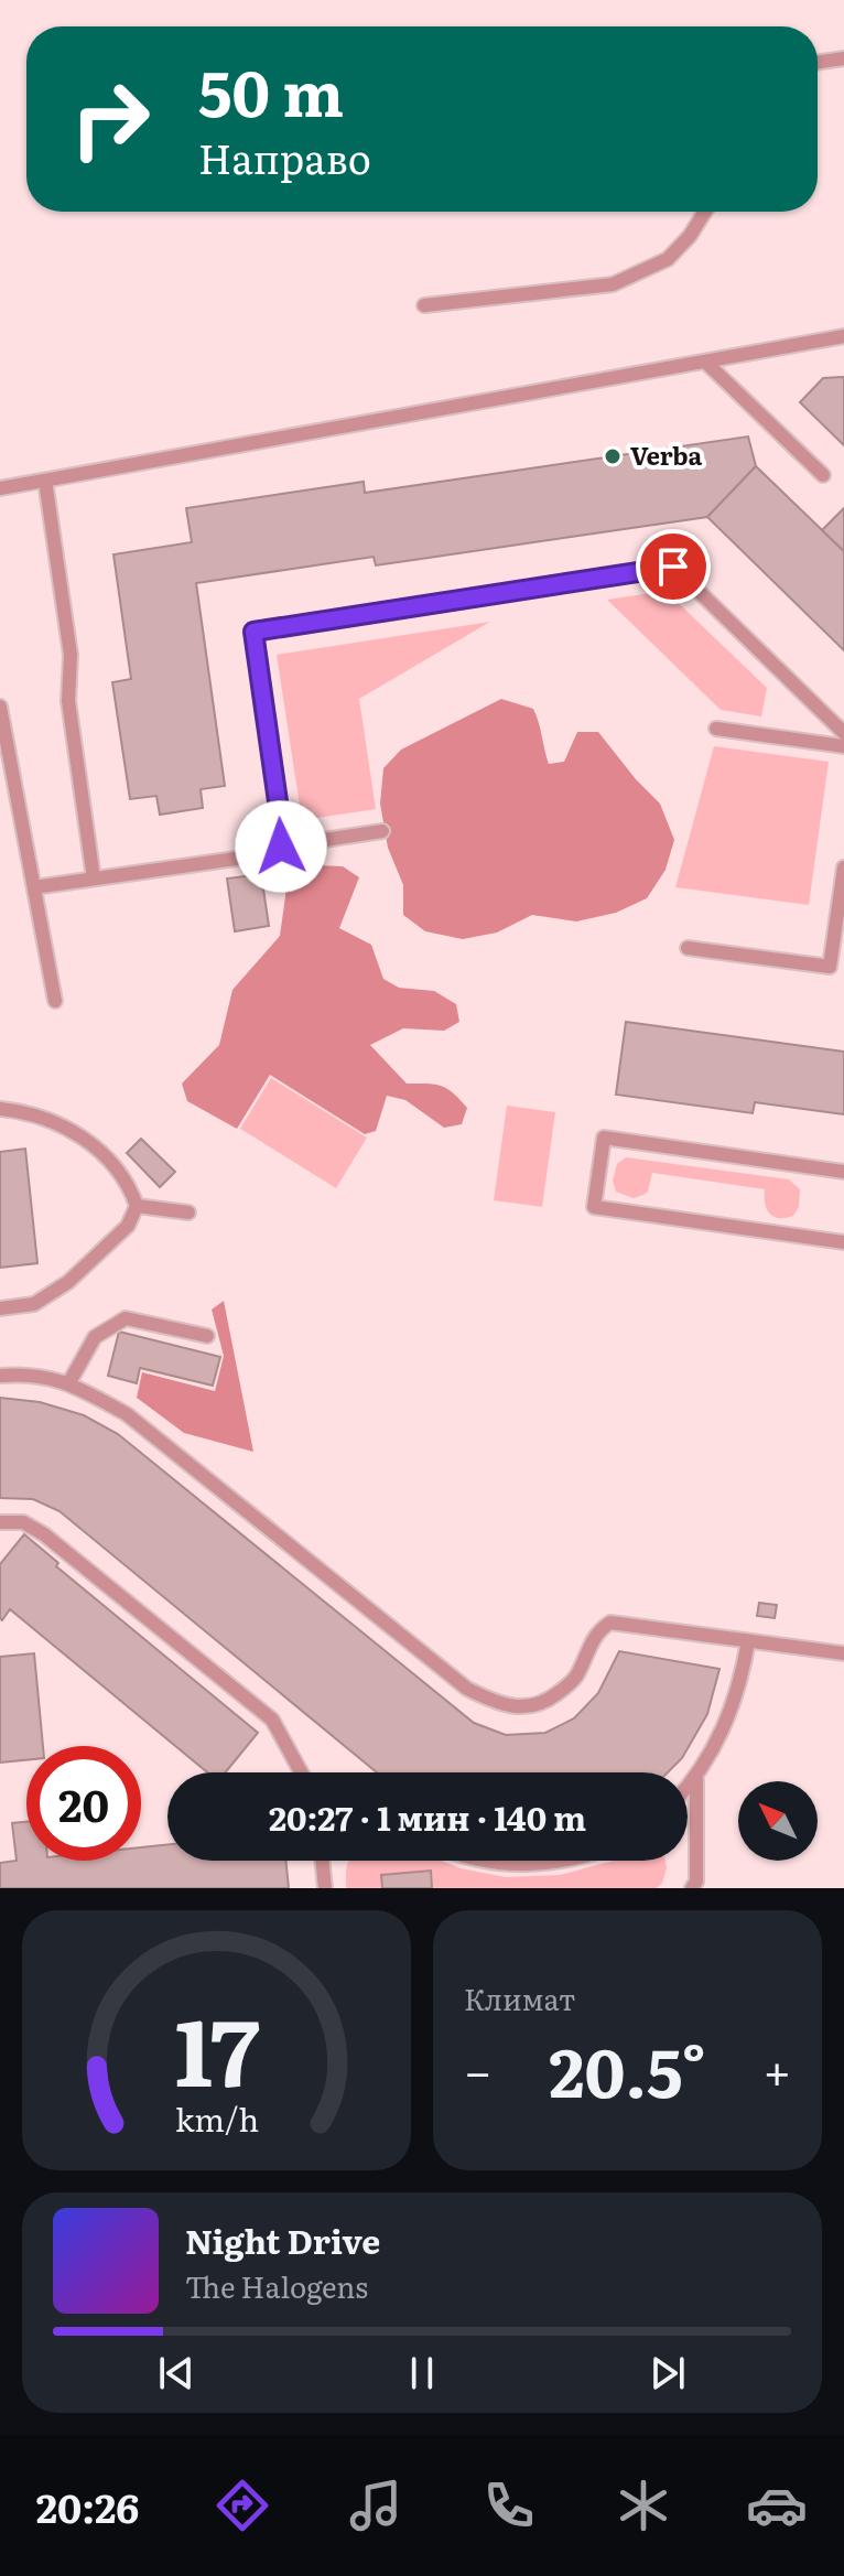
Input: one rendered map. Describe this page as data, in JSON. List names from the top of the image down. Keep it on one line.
{"places":["Verba"],"north":"top left","page":{"turn":["50 m","Направо"],"limit":"20","trip":"20:27 · 1 мин · 140 m","tile":"Климат","heat":["−","20.5°","+"],"song":["Night Drive","The Halogens"],"tabs":"20:26","gauge":["17","km/h"]}}
